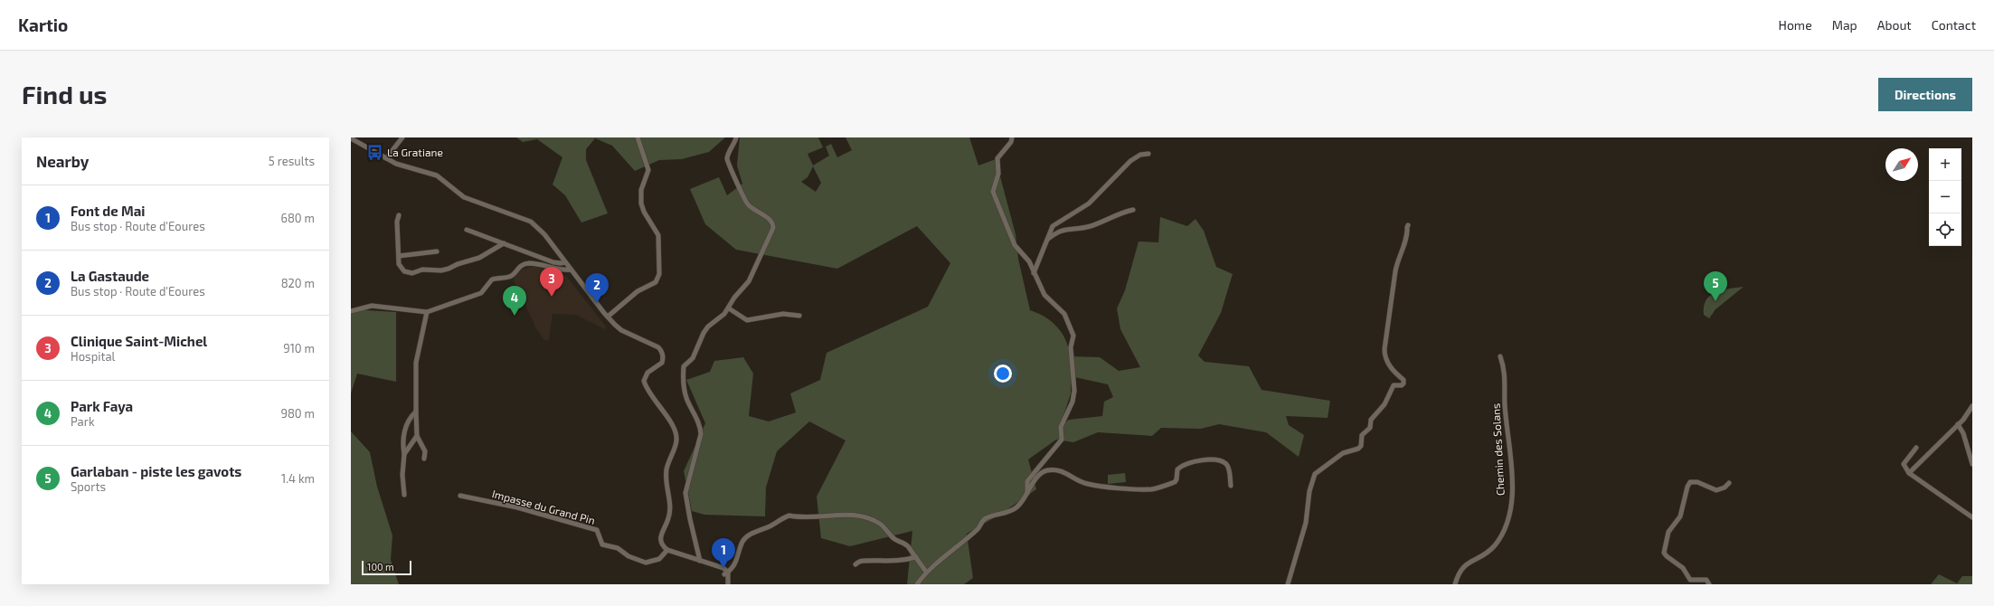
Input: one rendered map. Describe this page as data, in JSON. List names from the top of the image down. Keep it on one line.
{"streets":{"street":["Chemin des Solans","Impasse du Grand Pin"]},"places":{"bus stop":["La Gratiane"]},"scale_bar":"100 m","north":"top right","page":{"header":"Kartio","nav":["Home","Map","About","Contact"],"buttons":"Directions","title":"Find us","heading":["Nearby","5 results"],"map_buttons":["+","−"],"list":[{"mark":"1","name":"Font de Mai","note":"Bus stop · Route d'Eoures","value":"680 m"},{"mark":"2","name":"La Gastaude","note":"Bus stop · Route d'Eoures","value":"820 m"},{"mark":"3","name":"Clinique Saint-Michel","note":"Hospital","value":"910 m"},{"mark":"4","name":"Park Faya","note":"Park","value":"980 m"},{"mark":"5","name":"Garlaban - piste les gavots","note":"Sports","value":"1.4 km"}],"pins":["3","5","2","4","1"],"scale":"100 m"}}
